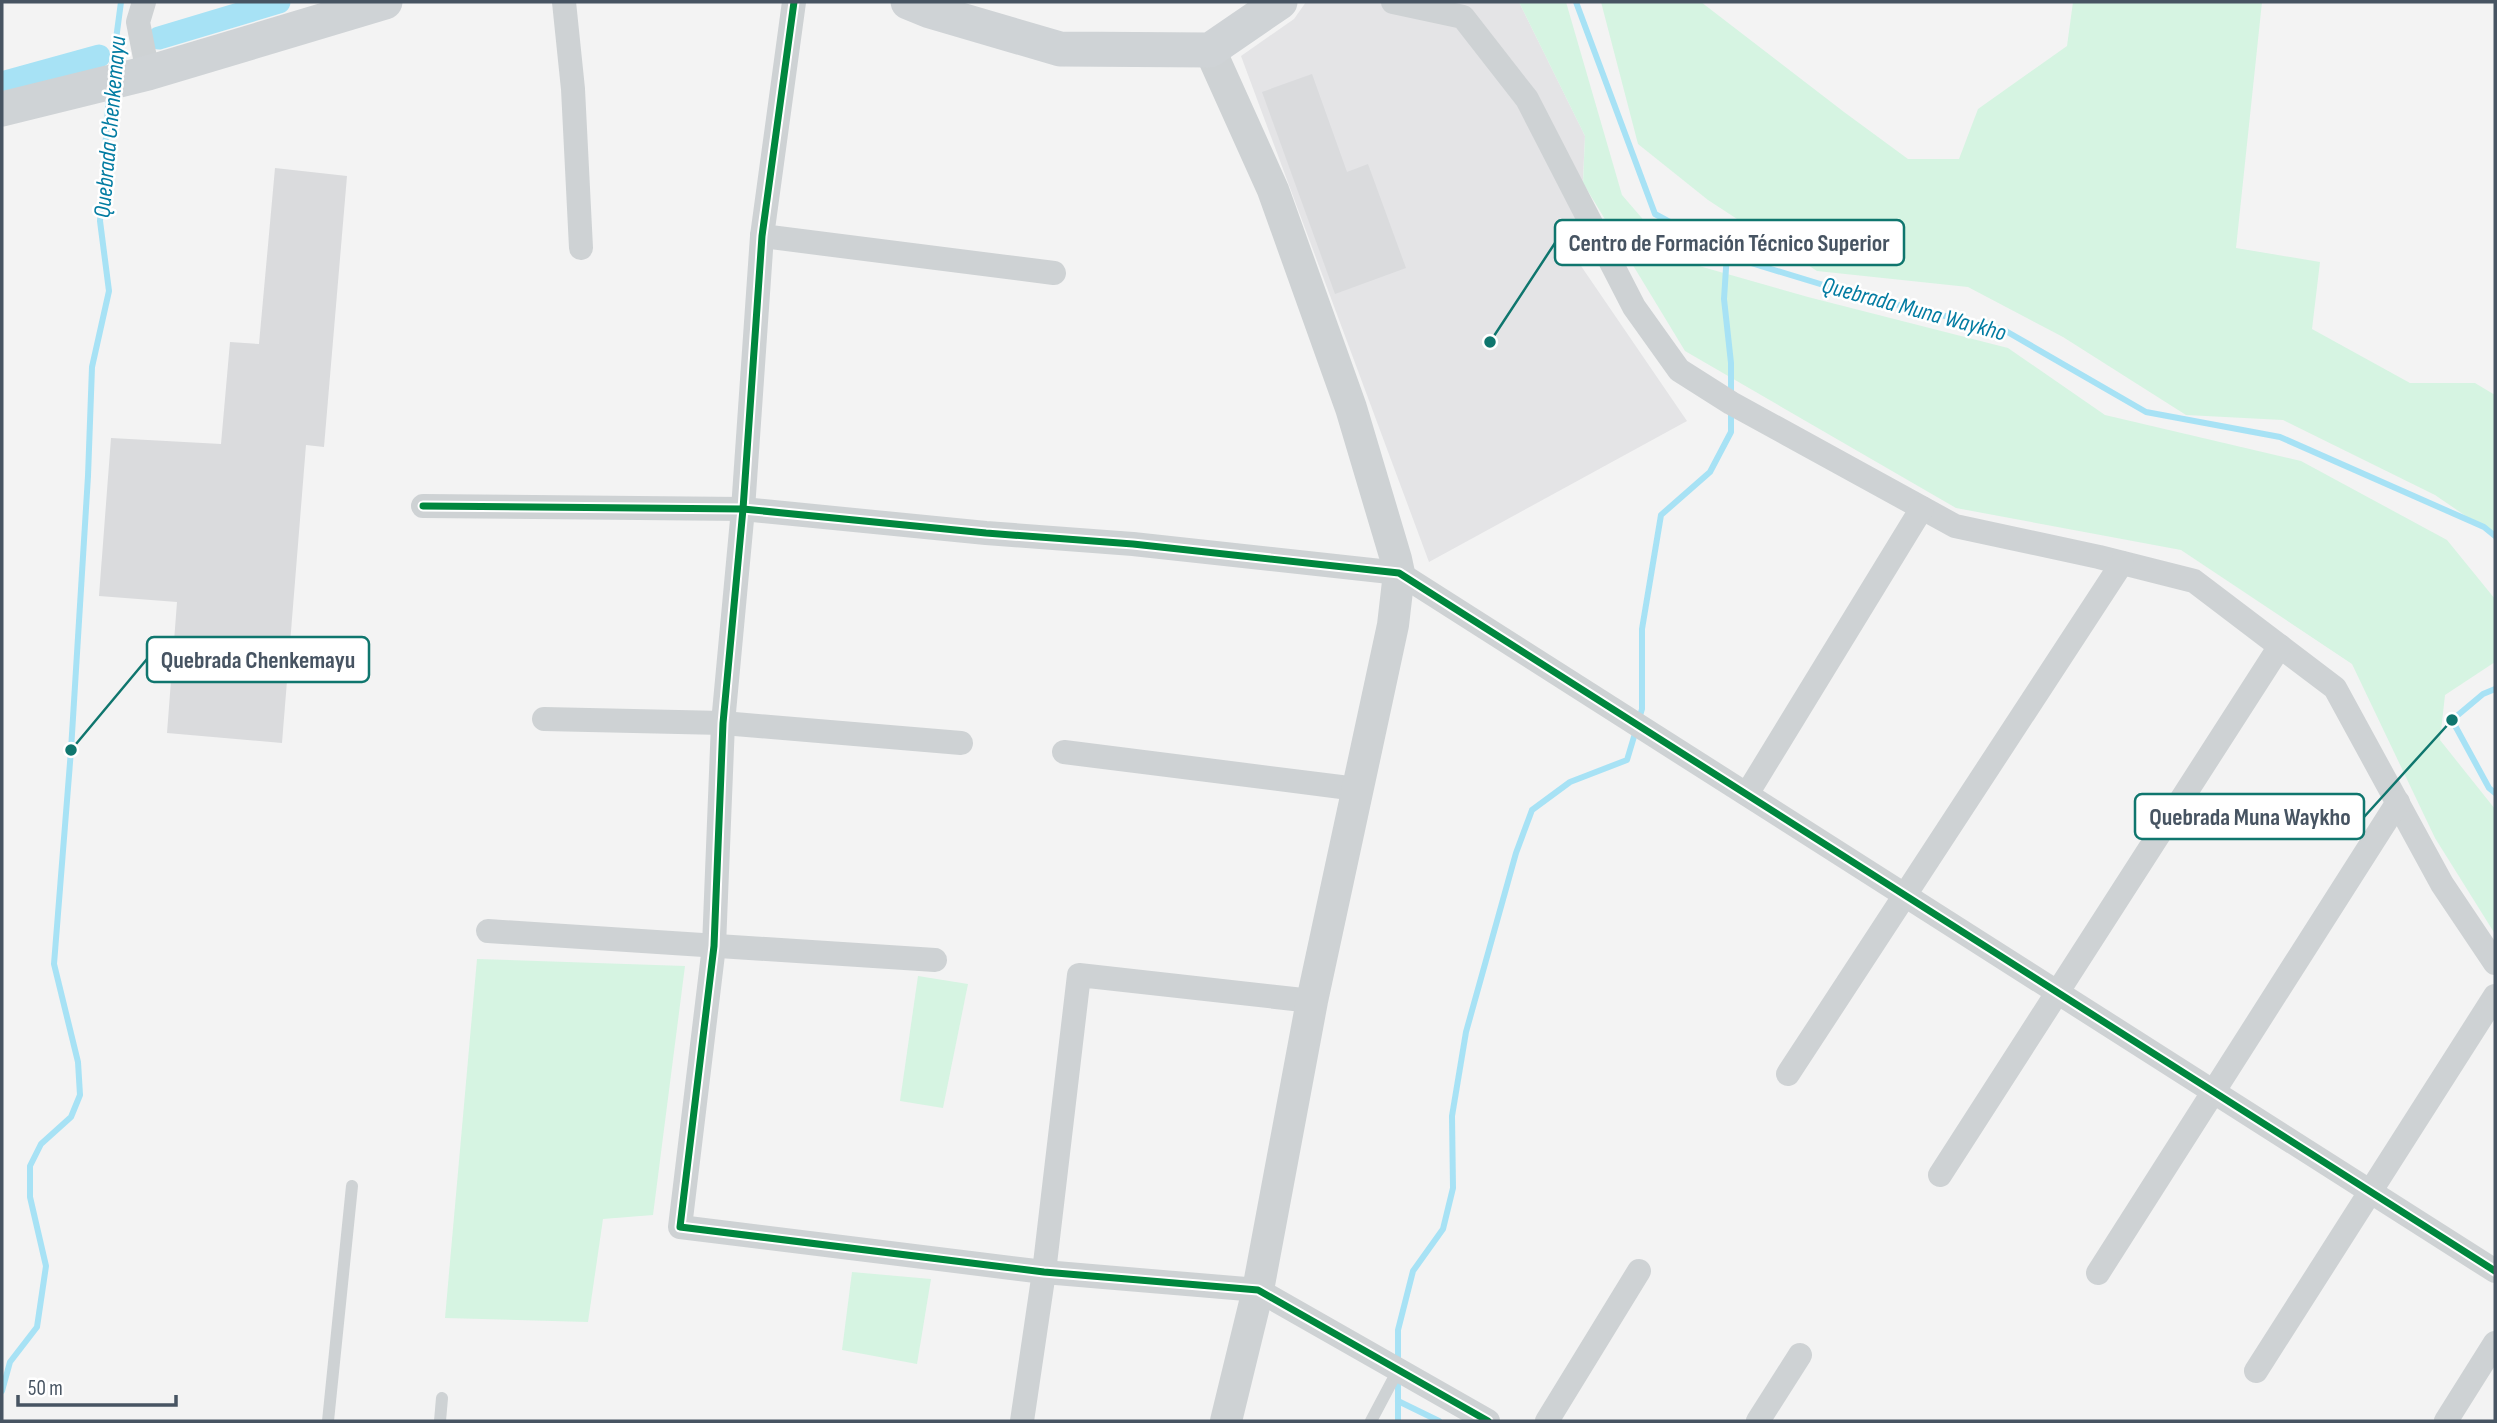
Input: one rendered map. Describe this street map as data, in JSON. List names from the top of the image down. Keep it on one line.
{"water":["Quebrada Chenkemayu","Quebrada Muna Waykho"],"places":["Centro de Formación Técnico Superior","Quebrada Muna Waykho","Quebrada Chenkemayu"],"scale_bar":"50 m"}
